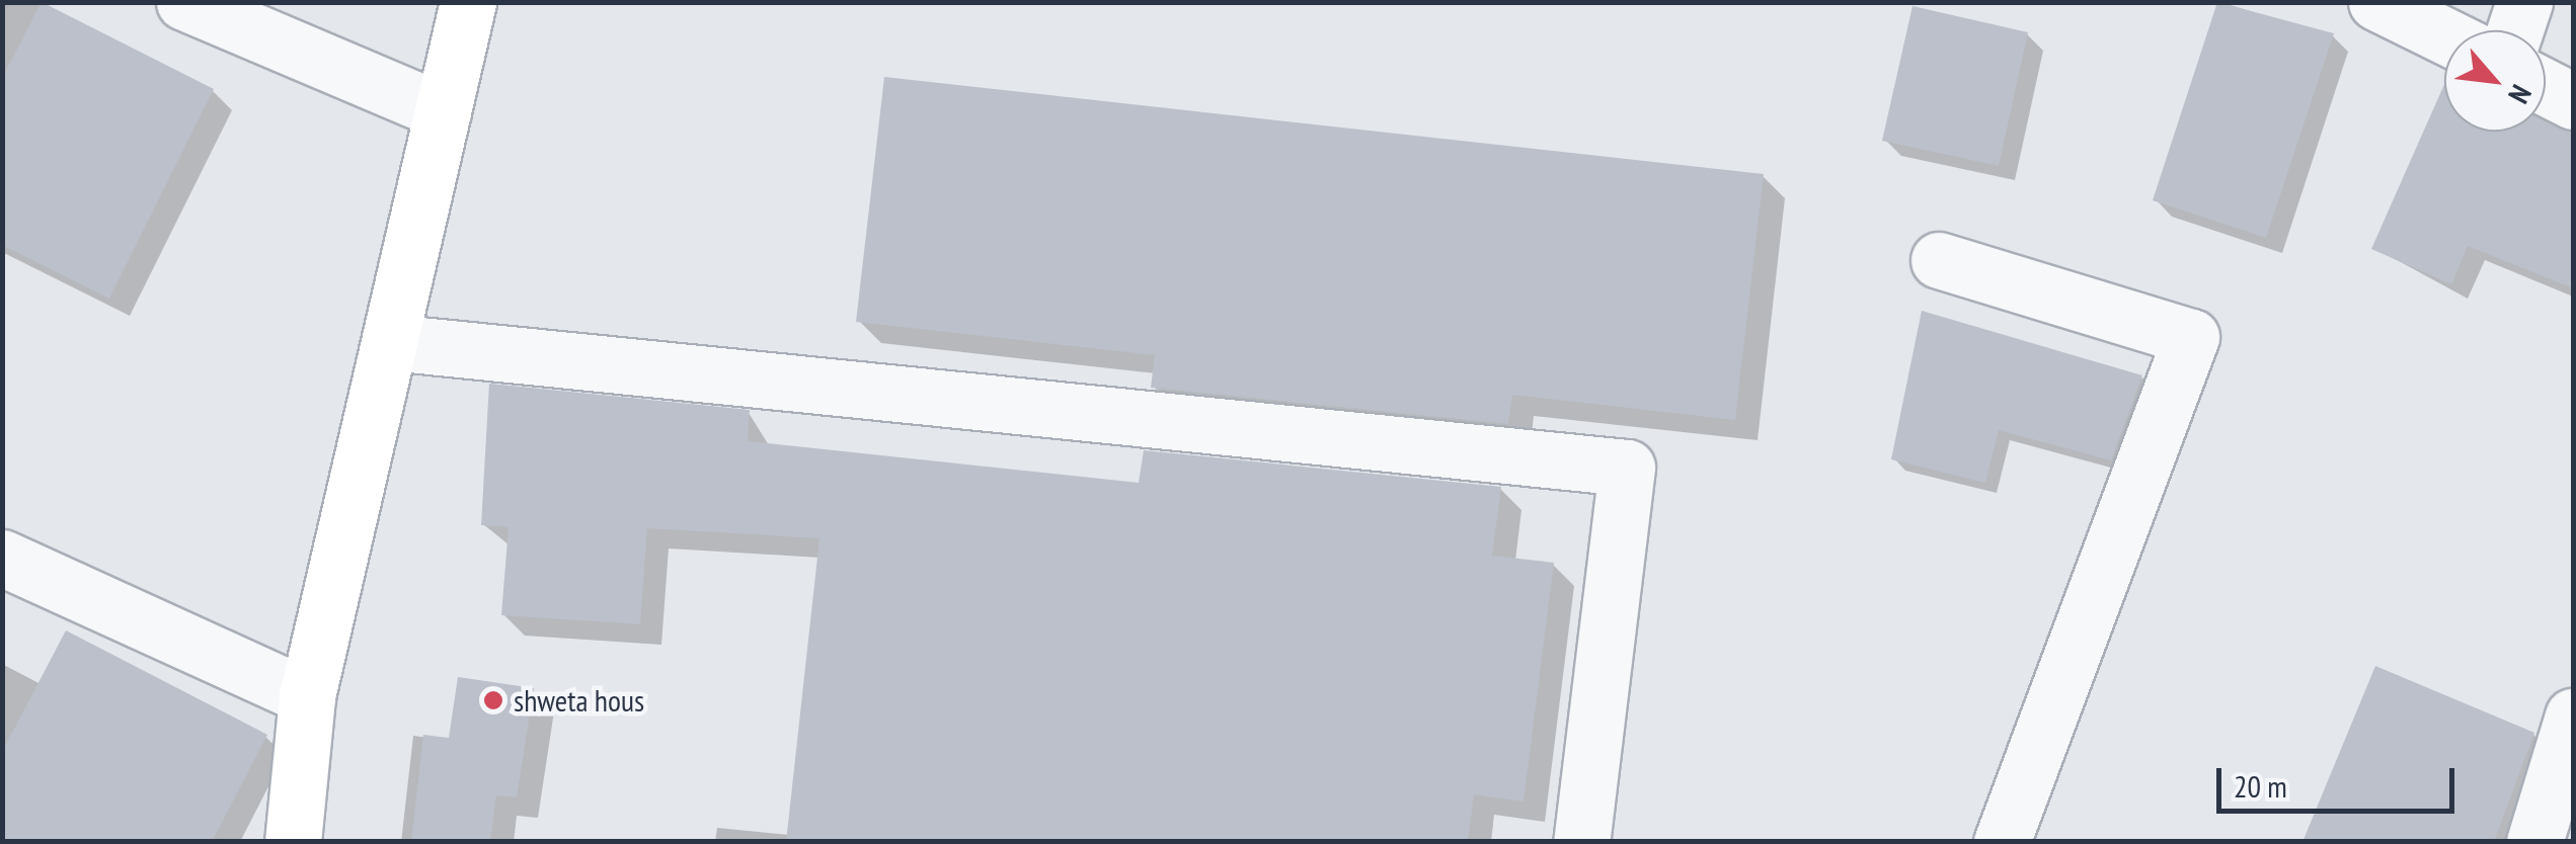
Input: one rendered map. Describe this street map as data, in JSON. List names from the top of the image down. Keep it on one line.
{"places":["shweta hous"],"scale_bar":"20 m","north":"bottom right"}
